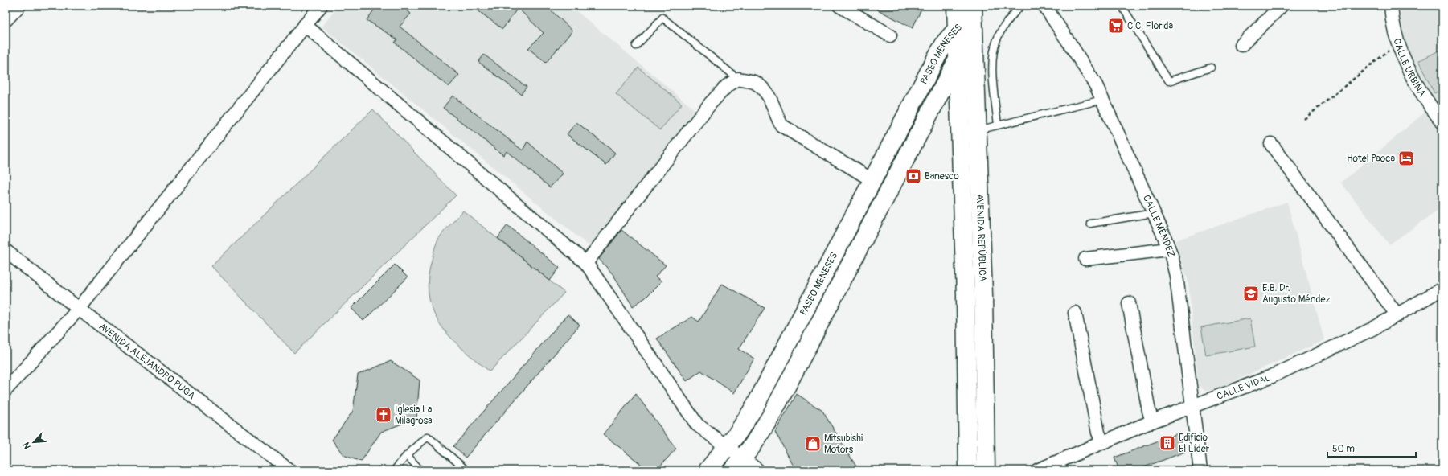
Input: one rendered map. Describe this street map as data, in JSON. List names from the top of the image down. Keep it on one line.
{"streets":{"street":["PASEO MENESES","CALLE URBINA","CALLE MÉNDEZ","AVENIDA REPÚBLICA","AVENIDA ALEJANDRO PUGA","CALLE VIDAL"]},"crossings":[["PASEO MENESES","AVENIDA REPÚBLICA"],["CALLE MÉNDEZ","CALLE VIDAL"]],"places":{"supermarket":["C.C. Florida"],"hotel":["Hotel Paoca"],"bank":["Banesco"],"school or university":["E.B. Dr. Augusto Méndez"],"church":["Iglesia La Milagrosa"],"building":["Edificio El Líder"],"shop":["Mitsubishi Motors"]},"scale_bar":"50 m","north":"bottom left"}
